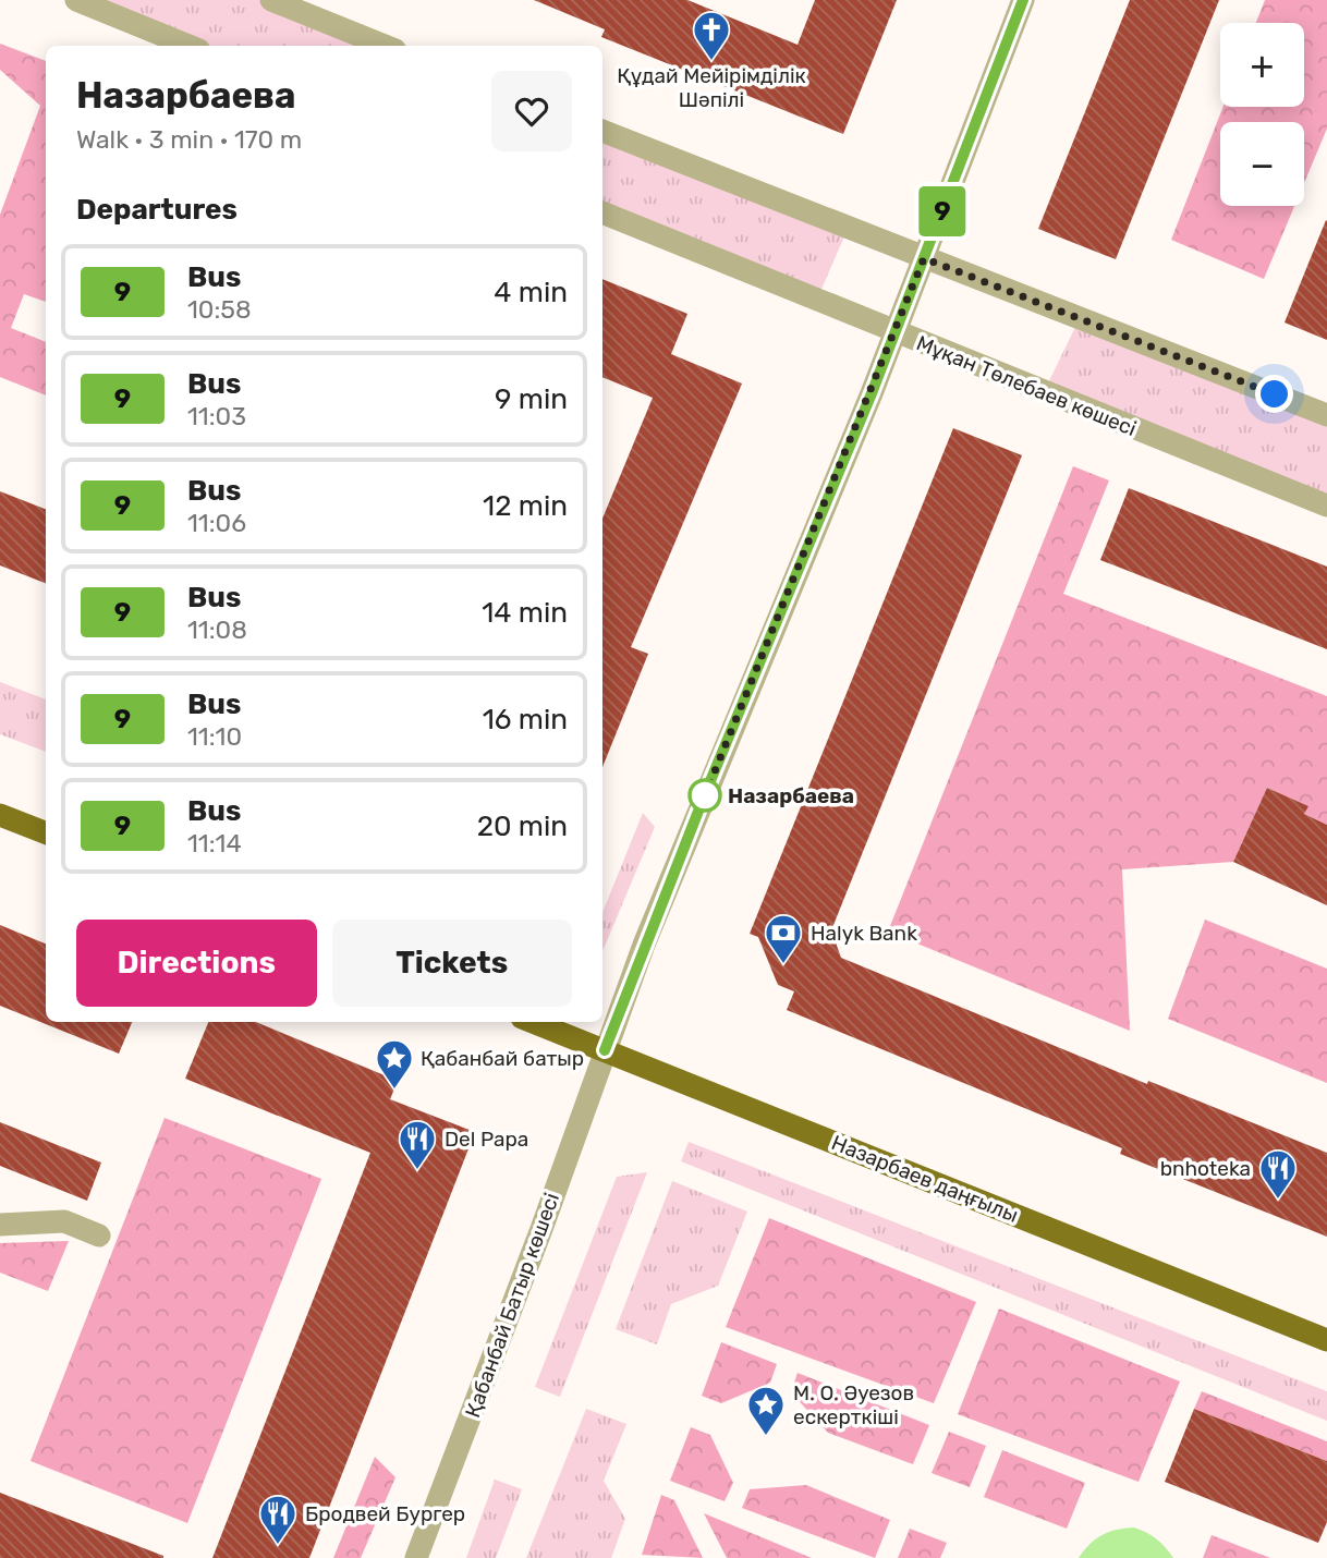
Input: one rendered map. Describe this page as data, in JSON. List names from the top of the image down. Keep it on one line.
{"streets":{"main road":["Назарбаев даңғылы"],"street":["Мұқан Төлебаев көшесі","Қабанбай Батыр көшесі"]},"crossings":[["Назарбаев даңғылы","Қабанбай Батыр көшесі"]],"places":{"church":["Құдай Мейірімділік Шәпілі"],"other":["Назарбаева"],"bank":["Halyk Bank"],"place":["Қабанбай батыр","М. О. Әуезов ескерткіші"],"restaurant":["Del Papa","bnhoteka","Бродвей Бургер"]},"lines":["bus line 9"],"page":{"on_map":"9","map_buttons":["+","−"],"heading":[["Назарбаева","Walk · 3 min · 170 m"],"Departures"],"list":[{"mark":"9","name":"Bus","note":"10:58","value":"4 min"},{"mark":"9","name":"Bus","note":"11:03","value":"9 min"},{"mark":"9","name":"Bus","note":"11:06","value":"12 min"},{"mark":"9","name":"Bus","note":"11:08","value":"14 min"},{"mark":"9","name":"Bus","note":"11:10","value":"16 min"},{"mark":"9","name":"Bus","note":"11:14","value":"20 min"}],"buttons":["Directions","Tickets"]}}
